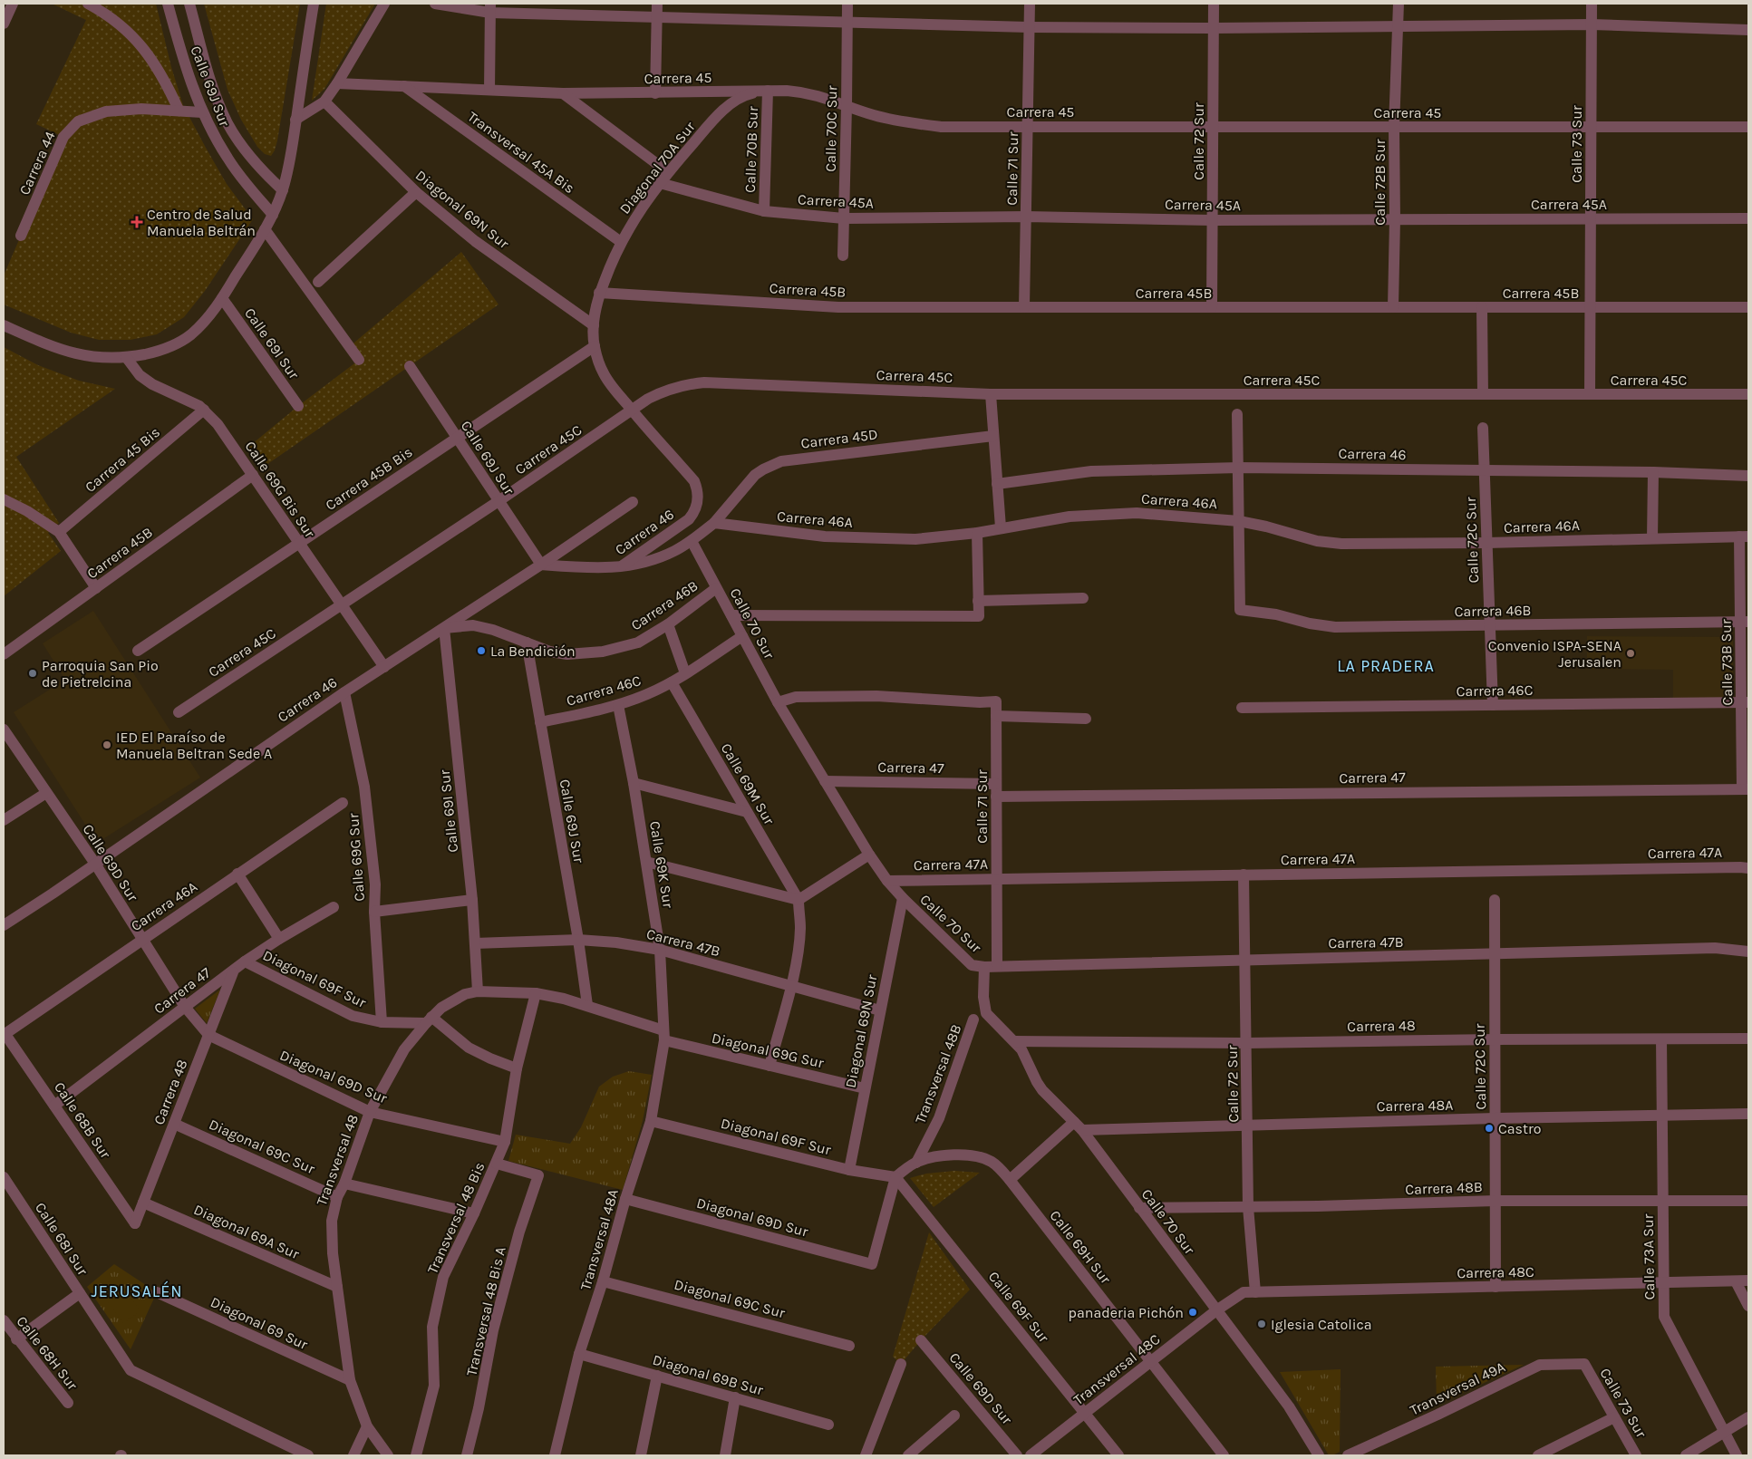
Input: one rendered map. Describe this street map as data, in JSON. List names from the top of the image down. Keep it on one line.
{"streets":{"street":["Carrera 45","Calle 69J Sur","Calle 70C Sur","Calle 72 Sur","Calle 73 Sur","Calle 70B Sur","Transversal 45A Bis","Carrera 44","Diagonal 70A Sur","Calle 71 Sur","Calle 72B Sur","Carrera 45A","Diagonal 69N Sur","Carrera 45B","Calle 69I Sur","Carrera 45C","Carrera 45D","Carrera 46","Carrera 45 Bis","Carrera 45B Bis","Calle 69G Bis Sur","Carrera 46A","Calle 72C Sur","Carrera 46B","Calle 70 Sur","Calle 73B Sur","Carrera 46C","Carrera 47","Calle 69M Sur","Carrera 47A","Calle 69G Sur","Calle 69D Sur","Calle 69K Sur","Carrera 47B","Diagonal 69F Sur","Carrera 48","Diagonal 69G Sur","Transversal 48B","Diagonal 69D Sur","Carrera 48A","Calle 68B Sur","Diagonal 69C Sur","Transversal 48","Carrera 48B","Transversal 48 Bis","Diagonal 69A Sur","Calle 68I Sur","Transversal 48A","Calle 69H Sur","Calle 73A Sur","Carrera 48C","Calle 69F Sur","Transversal 48 Bis A","Diagonal 69 Sur","Calle 68H Sur","Transversal 48C","Diagonal 69B Sur","Transversal 49A"]},"crossings":[["Carrera 45","Calle 70C Sur"],["Carrera 45","Calle 72 Sur"],["Carrera 45","Calle 73 Sur"],["Carrera 45","Calle 70B Sur"],["Carrera 45","Transversal 45A Bis"],["Carrera 45","Diagonal 70A Sur"],["Carrera 45","Calle 71 Sur"],["Carrera 45","Calle 72B Sur"],["Calle 69J Sur","Carrera 44"],["Calle 69J Sur","Carrera 45C"],["Calle 69J Sur","Carrera 46"],["Calle 69J Sur","Carrera 45B Bis"],["Calle 69J Sur","Carrera 46B"],["Calle 69J Sur","Carrera 46C"],["Calle 69J Sur","Carrera 47B"],["Calle 69J Sur","Diagonal 69G Sur"],["Calle 70C Sur","Carrera 45A"],["Calle 72 Sur","Carrera 45A"],["Calle 72 Sur","Carrera 45B"],["Calle 72 Sur","Carrera 47A"],["Calle 72 Sur","Carrera 47B"],["Calle 72 Sur","Carrera 48"],["Calle 72 Sur","Carrera 48A"],["Calle 72 Sur","Carrera 48B"],["Calle 72 Sur","Carrera 48C"],["Calle 73 Sur","Carrera 45A"],["Calle 73 Sur","Carrera 45B"],["Calle 73 Sur","Carrera 45C"],["Calle 73 Sur","Transversal 49A"],["Calle 70B Sur","Diagonal 70A Sur"],["Calle 70B Sur","Carrera 45A"],["Transversal 45A Bis","Diagonal 70A Sur"],["Diagonal 70A Sur","Carrera 45A"],["Diagonal 70A Sur","Diagonal 69N Sur"],["Diagonal 70A Sur","Carrera 45B"],["Diagonal 70A Sur","Carrera 45B Bis"],["Calle 71 Sur","Carrera 45A"],["Calle 71 Sur","Carrera 45B"],["Calle 71 Sur","Calle 70 Sur"],["Calle 71 Sur","Carrera 47"],["Calle 71 Sur","Carrera 47A"],["Calle 71 Sur","Carrera 47B"],["Calle 72B Sur","Carrera 45A"],["Calle 72B Sur","Carrera 45B"],["Diagonal 69N Sur","Calle 70 Sur"],["Diagonal 69N Sur","Carrera 47B"],["Diagonal 69N Sur","Diagonal 69F Sur"],["Diagonal 69N Sur","Diagonal 69G Sur"],["Carrera 45B","Calle 69G Bis Sur"],["Calle 69I Sur","Carrera 46"],["Calle 69I Sur","Carrera 46B"],["Calle 69I Sur","Carrera 47B"],["Calle 69I Sur","Diagonal 69G Sur"],["Calle 69I Sur","Transversal 48"],["Carrera 45C","Carrera 46"],["Carrera 45C","Calle 69G Bis Sur"],["Carrera 45D","Carrera 46A"],["Carrera 46","Calle 69G Bis Sur"],["Carrera 46","Calle 72C Sur"],["Carrera 46","Carrera 46B"],["Carrera 46","Calle 69G Sur"],["Carrera 46","Calle 69D Sur"],["Carrera 45 Bis","Calle 69G Bis Sur"],["Carrera 45B Bis","Calle 69G Bis Sur"],["Carrera 46A","Calle 72C Sur"],["Carrera 46A","Carrera 46B"],["Carrera 46A","Calle 73B Sur"],["Carrera 46A","Calle 69D Sur"],["Carrera 46A","Calle 68B Sur"],["Calle 72C Sur","Carrera 46B"],["Calle 72C Sur","Carrera 46C"],["Calle 72C Sur","Carrera 47B"],["Calle 72C Sur","Carrera 48"],["Calle 72C Sur","Carrera 48A"],["Calle 72C Sur","Carrera 48B"],["Calle 72C Sur","Carrera 48C"],["Carrera 46B","Calle 70 Sur"],["Carrera 46B","Calle 73B Sur"],["Calle 70 Sur","Carrera 46C"],["Calle 70 Sur","Carrera 47"],["Calle 70 Sur","Carrera 47A"],["Calle 70 Sur","Carrera 47B"],["Calle 70 Sur","Carrera 48"],["Calle 70 Sur","Carrera 48A"],["Calle 70 Sur","Carrera 48B"],["Calle 70 Sur","Transversal 48C"],["Calle 73B Sur","Carrera 46C"],["Calle 73B Sur","Carrera 47"],["Carrera 46C","Calle 69M Sur"],["Carrera 46C","Calle 69K Sur"],["Carrera 47","Calle 69D Sur"],["Carrera 47","Diagonal 69F Sur"],["Carrera 47","Carrera 48"],["Carrera 47","Calle 68B Sur"],["Calle 69G Sur","Diagonal 69F Sur"],["Calle 69D Sur","Carrera 48"],["Calle 69D Sur","Diagonal 69D Sur"],["Calle 69K Sur","Carrera 47B"],["Calle 69K Sur","Diagonal 69G Sur"],["Calle 69K Sur","Transversal 48A"],["Diagonal 69F Sur","Diagonal 69D Sur"],["Diagonal 69F Sur","Transversal 48"],["Diagonal 69F Sur","Transversal 48A"],["Diagonal 69F Sur","Calle 69H Sur"],["Diagonal 69F Sur","Calle 69F Sur"],["Carrera 48","Diagonal 69D Sur"],["Carrera 48","Calle 68B Sur"],["Carrera 48","Diagonal 69C Sur"],["Carrera 48","Diagonal 69A Sur"],["Carrera 48","Calle 73A Sur"],["Diagonal 69G Sur","Transversal 48"],["Diagonal 69G Sur","Transversal 48 Bis"],["Diagonal 69G Sur","Transversal 48A"],["Transversal 48B","Calle 69H Sur"],["Diagonal 69D Sur","Transversal 48"],["Diagonal 69D Sur","Transversal 48 Bis"],["Diagonal 69D Sur","Transversal 48A"],["Diagonal 69D Sur","Calle 69H Sur"],["Diagonal 69D Sur","Calle 69F Sur"],["Carrera 48A","Calle 73A Sur"],["Diagonal 69C Sur","Transversal 48"],["Diagonal 69C Sur","Transversal 48A"],["Transversal 48","Diagonal 69A Sur"],["Transversal 48","Diagonal 69 Sur"],["Carrera 48B","Calle 73A Sur"],["Transversal 48 Bis","Transversal 48 Bis A"],["Transversal 48A","Diagonal 69B Sur"],["Calle 69H Sur","Calle 69F Sur"],["Calle 69H Sur","Transversal 48C"],["Calle 73A Sur","Carrera 48C"],["Carrera 48C","Transversal 48C"],["Calle 69F Sur","Transversal 48C"]],"districts":["LA PRADERA","JERUSALÉN"],"places":{"health":["Centro de Salud Manuela Beltrán"],"other":["La Bendición","Convenio ISPA-SENA Jerusalen","Parroquia San Pio de Pietrelcina","IED El Paraíso de Manuela Beltran Sede A","Castro","panaderia Pichón","Iglesia Catolica"]}}
